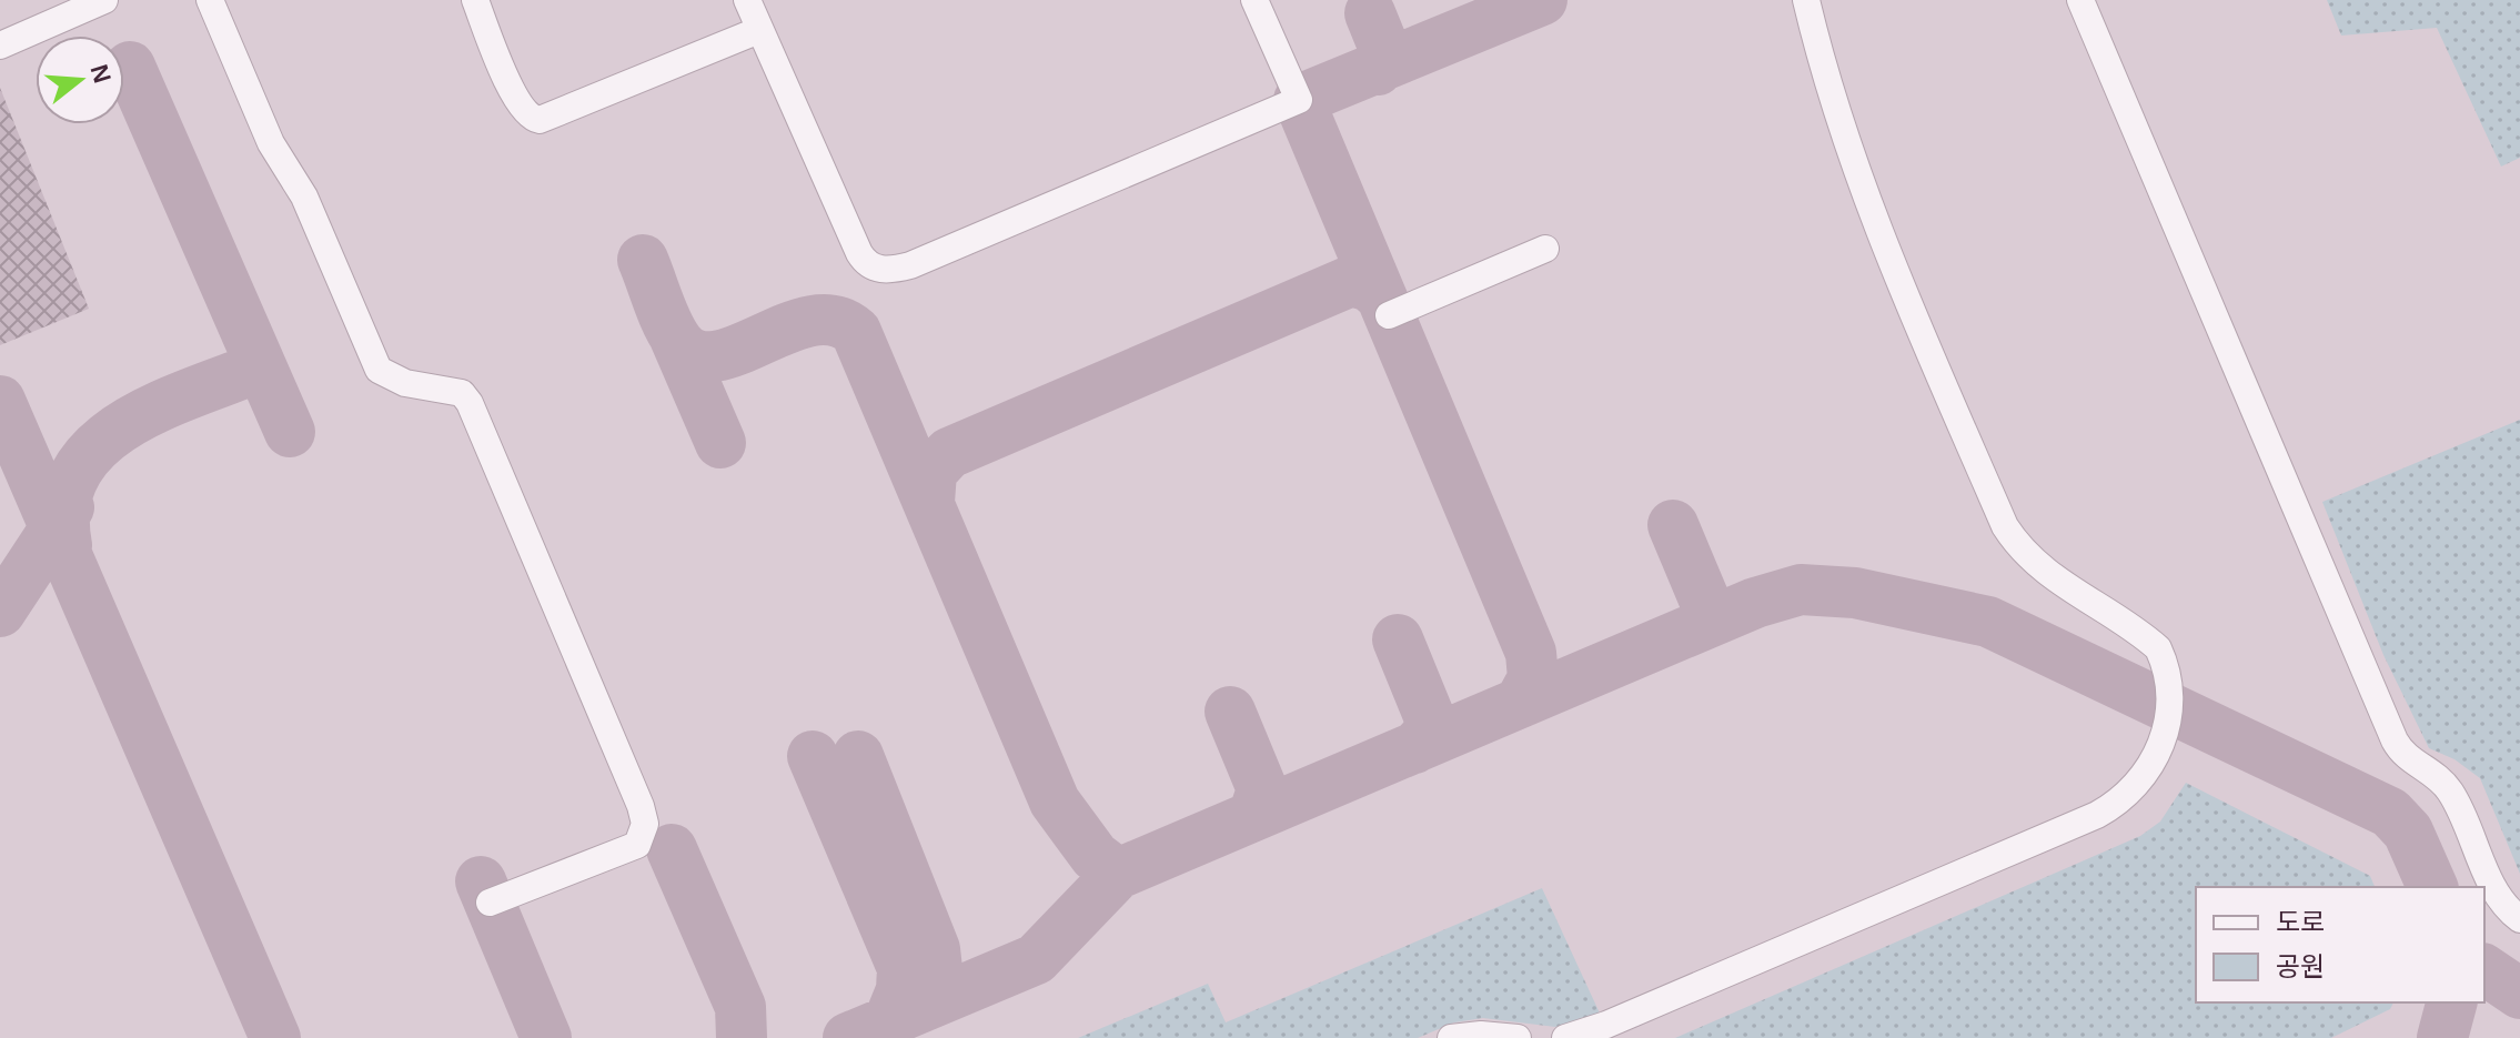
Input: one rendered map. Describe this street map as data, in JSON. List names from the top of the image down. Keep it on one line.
{"legend":["도로","공원"],"north":"right"}
